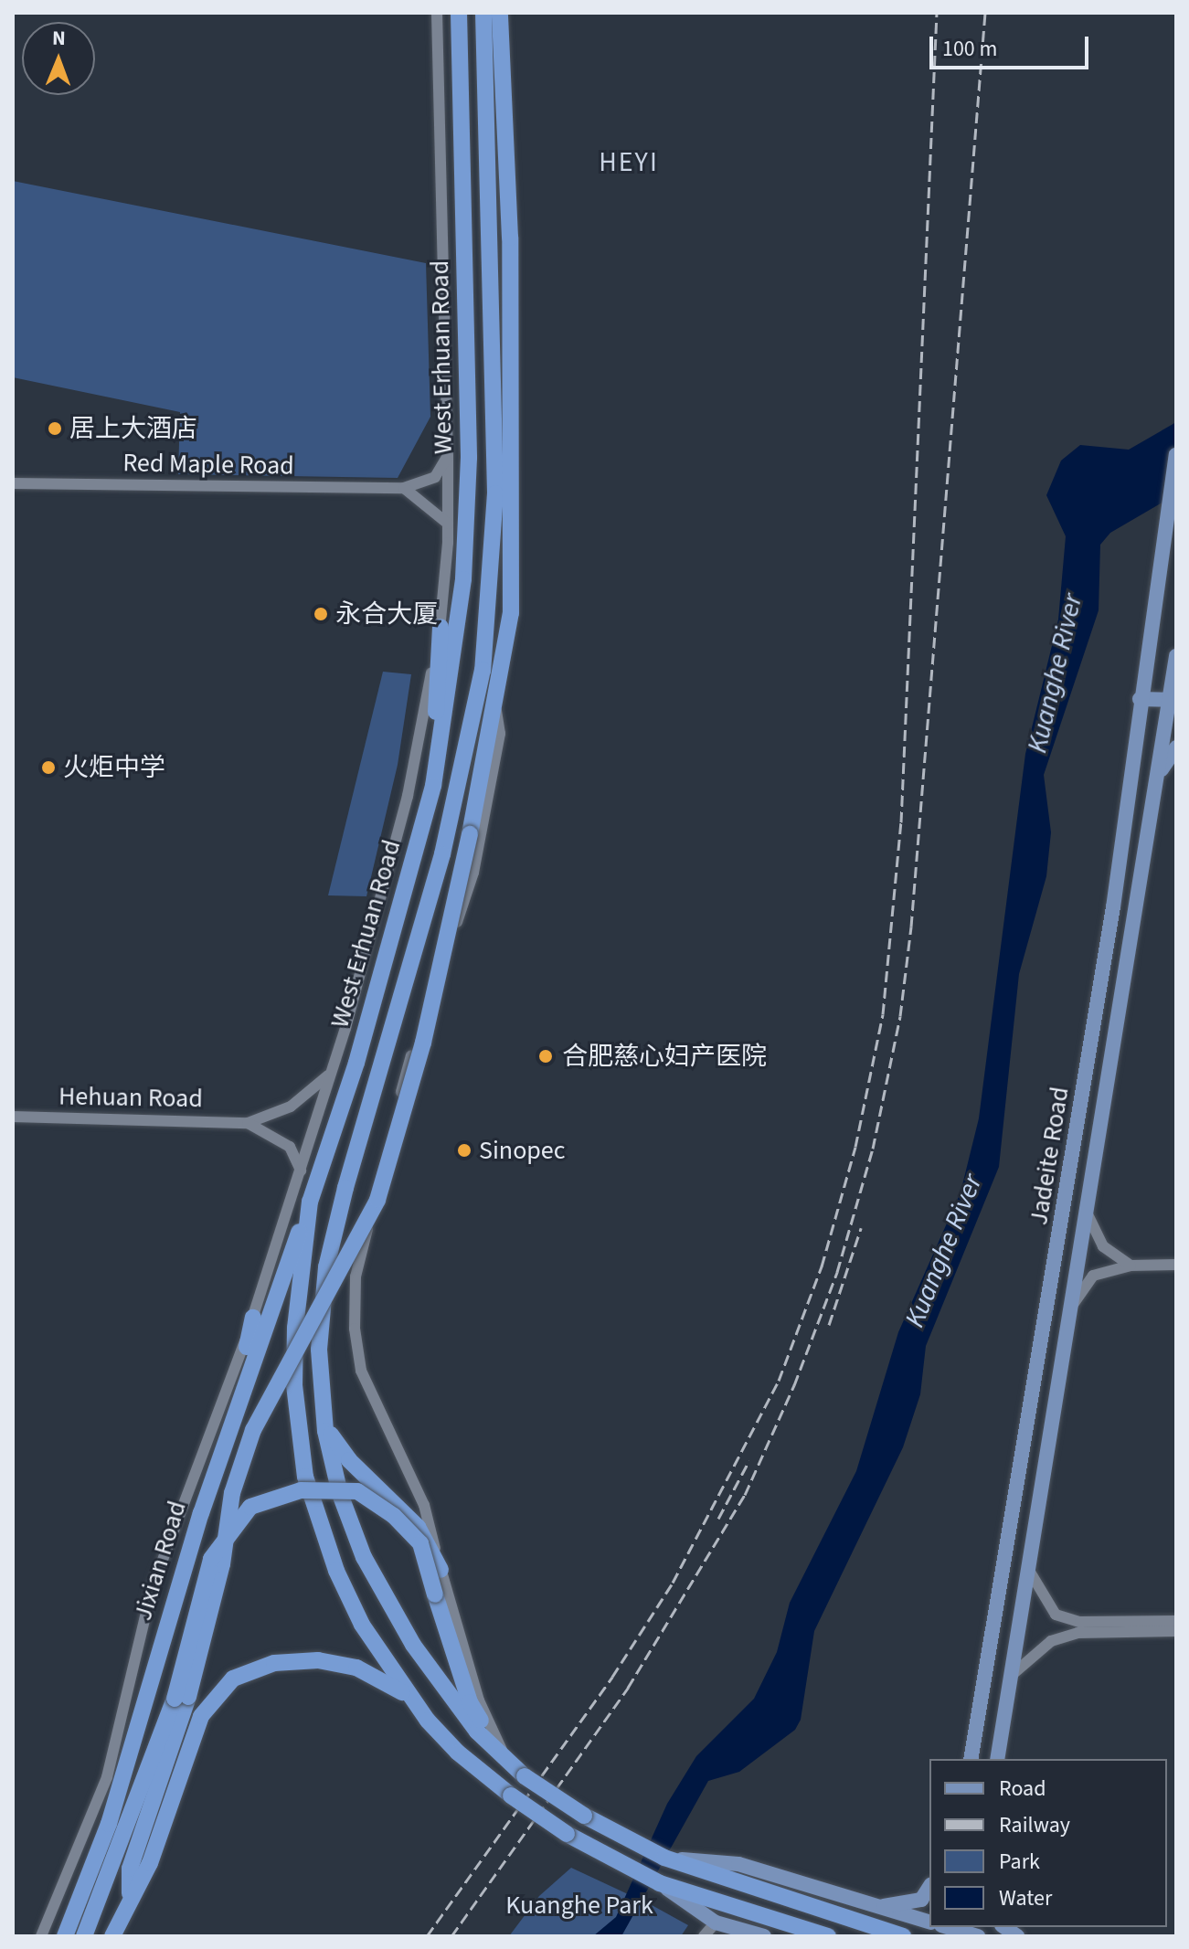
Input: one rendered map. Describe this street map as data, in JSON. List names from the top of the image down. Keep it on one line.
{"streets":{"highway":["West Erhuan Road","Jixian Road"],"main road":["Jadeite Road"],"street":["Red Maple Road","Hehuan Road"]},"crossings":[["West Erhuan Road","Jixian Road"]],"districts":["HEYI"],"water":["Kuanghe River"],"parks":["Kuanghe Park"],"places":["居上大酒店","永合大厦","火炬中学","合肥慈心妇产医院","Sinopec"],"legend":["Road","Railway","Park","Water"],"scale_bar":"100 m","north":"top"}
